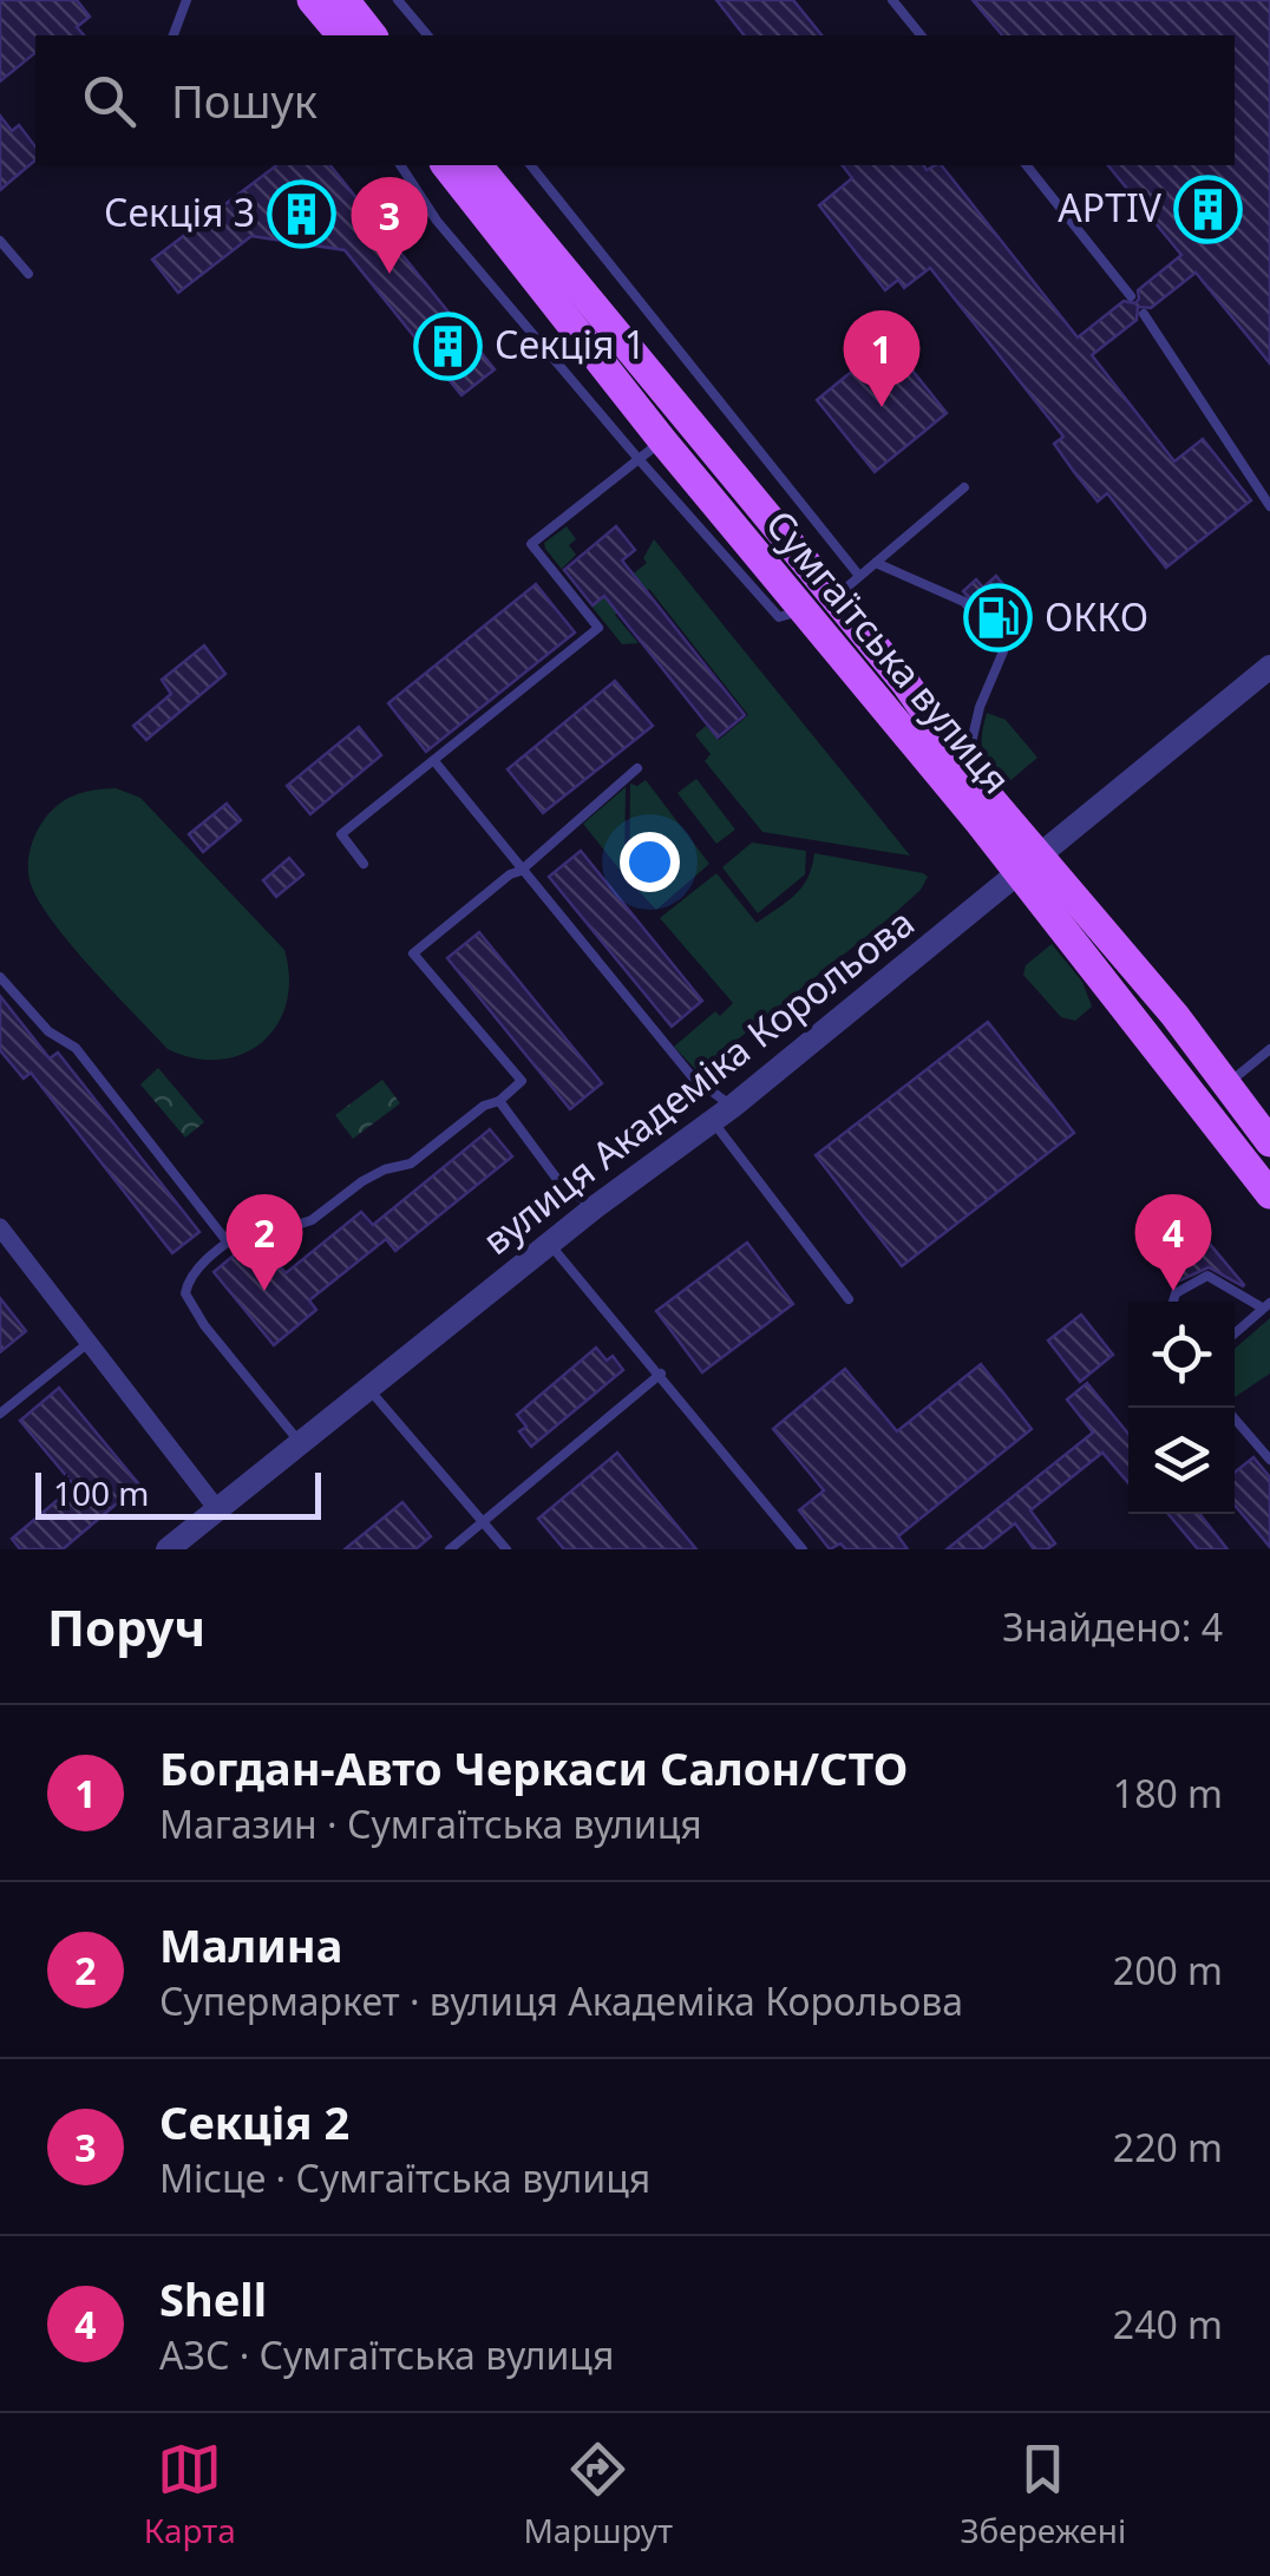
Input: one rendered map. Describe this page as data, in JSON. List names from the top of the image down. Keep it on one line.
{"streets":{"main road":["Сумгаїтська вулиця"],"street":["вулиця Академіка Корольова"]},"crossings":[["Сумгаїтська вулиця","вулиця Академіка Корольова"]],"places":{"building":["APTIV","Секція 3","Секція 1"],"fuel station":["ОККО"]},"scale_bar":"100 m","page":{"search":"Пошук","pins":["3","1","2","4"],"scale":"100 m","heading":["Поруч","Знайдено: 4"],"list":[{"mark":"1","name":"Богдан-Авто Черкаси Салон/СТО","note":"Магазин · Сумгаїтська вулиця","value":"180 m"},{"mark":"2","name":"Малина","note":"Супермаркет · вулиця Академіка Корольова","value":"200 m"},{"mark":"3","name":"Секція 2","note":"Місце · Сумгаїтська вулиця","value":"220 m"},{"mark":"4","name":"Shell","note":"АЗС · Сумгаїтська вулиця","value":"240 m"}],"nav":["Карта","Маршрут","Збережені"]}}
